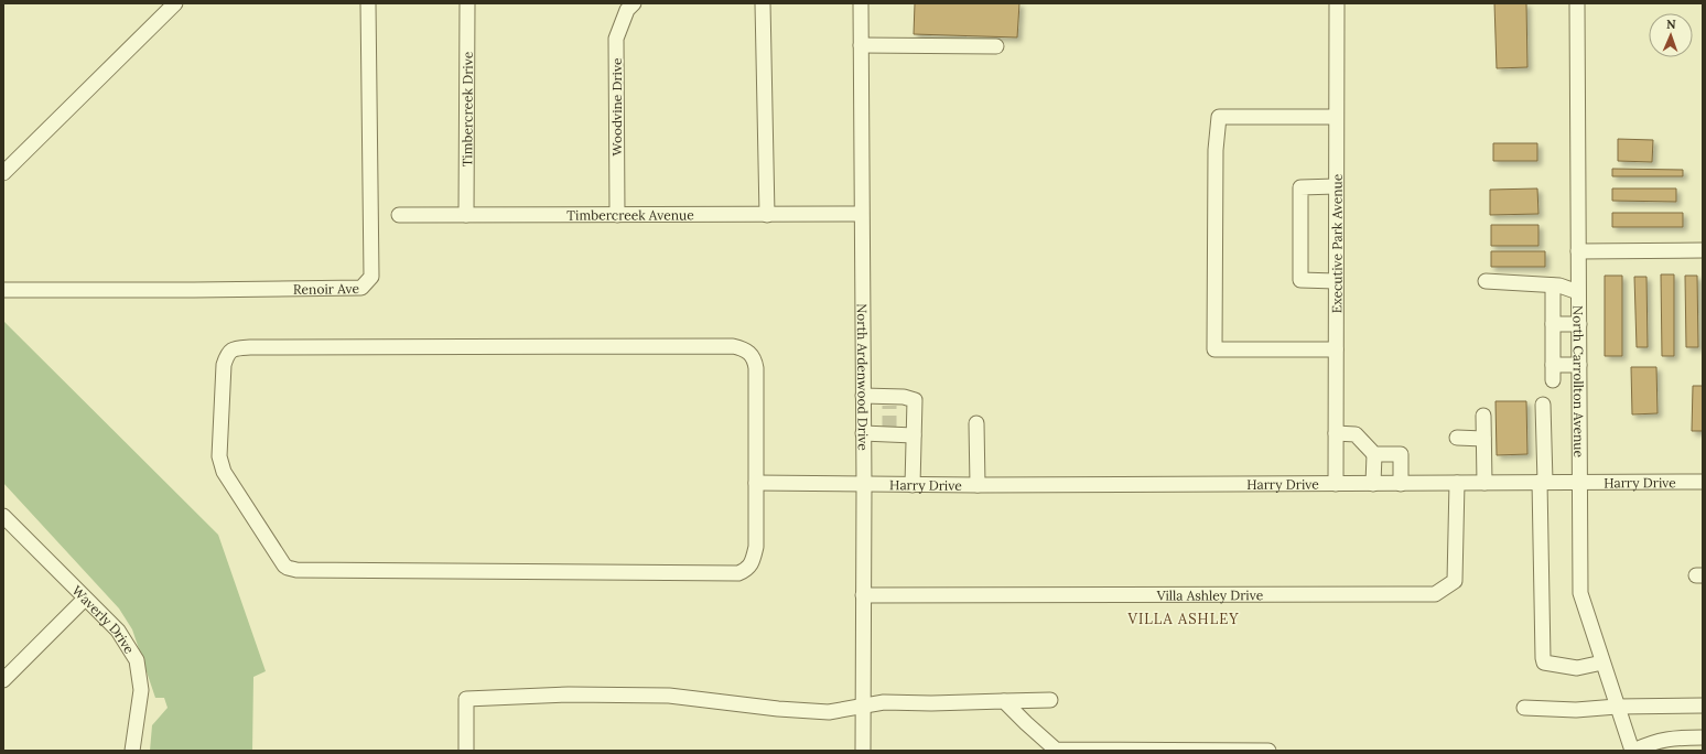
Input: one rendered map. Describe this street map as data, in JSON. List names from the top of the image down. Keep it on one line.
{"streets":{"street":["Woodvine Drive","Timbercreek Drive","Timbercreek Avenue","Executive Park Avenue","Renoir Ave","North Ardenwood Drive","North Carrollton Avenue","Harry Drive","Villa Ashley Drive","Waverly Drive"]},"crossings":[["Woodvine Drive","Timbercreek Avenue"],["Timbercreek Drive","Timbercreek Avenue"],["Timbercreek Avenue","North Ardenwood Drive"],["Executive Park Avenue","Harry Drive"],["North Ardenwood Drive","Harry Drive"],["North Ardenwood Drive","Villa Ashley Drive"],["North Carrollton Avenue","Harry Drive"],["Harry Drive","Villa Ashley Drive"]],"districts":["VILLA ASHLEY"],"north":"top"}
